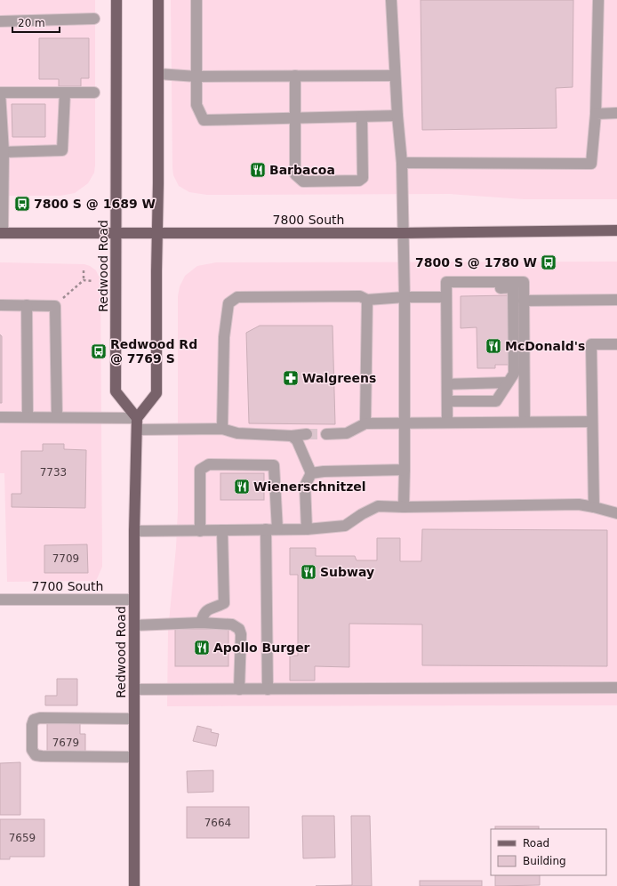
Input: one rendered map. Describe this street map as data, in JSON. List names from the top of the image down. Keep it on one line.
{"streets":{"main road":["7800 South","Redwood Road"],"street":["7700 South"]},"crossings":[["7800 South","Redwood Road"],["Redwood Road","7700 South"]],"places":{"restaurant":["Barbacoa","McDonald's","Wienerschnitzel","Subway","Apollo Burger"],"bus stop":["7800 S @ 1689 W","7800 S @ 1780 W","Redwood Rd @ 7769 S"],"pharmacy":["Walgreens"]},"house_numbers":["7733","7709","7679","7664","7659"],"legend":["Road","Building"],"scale_bar":"20 m"}
